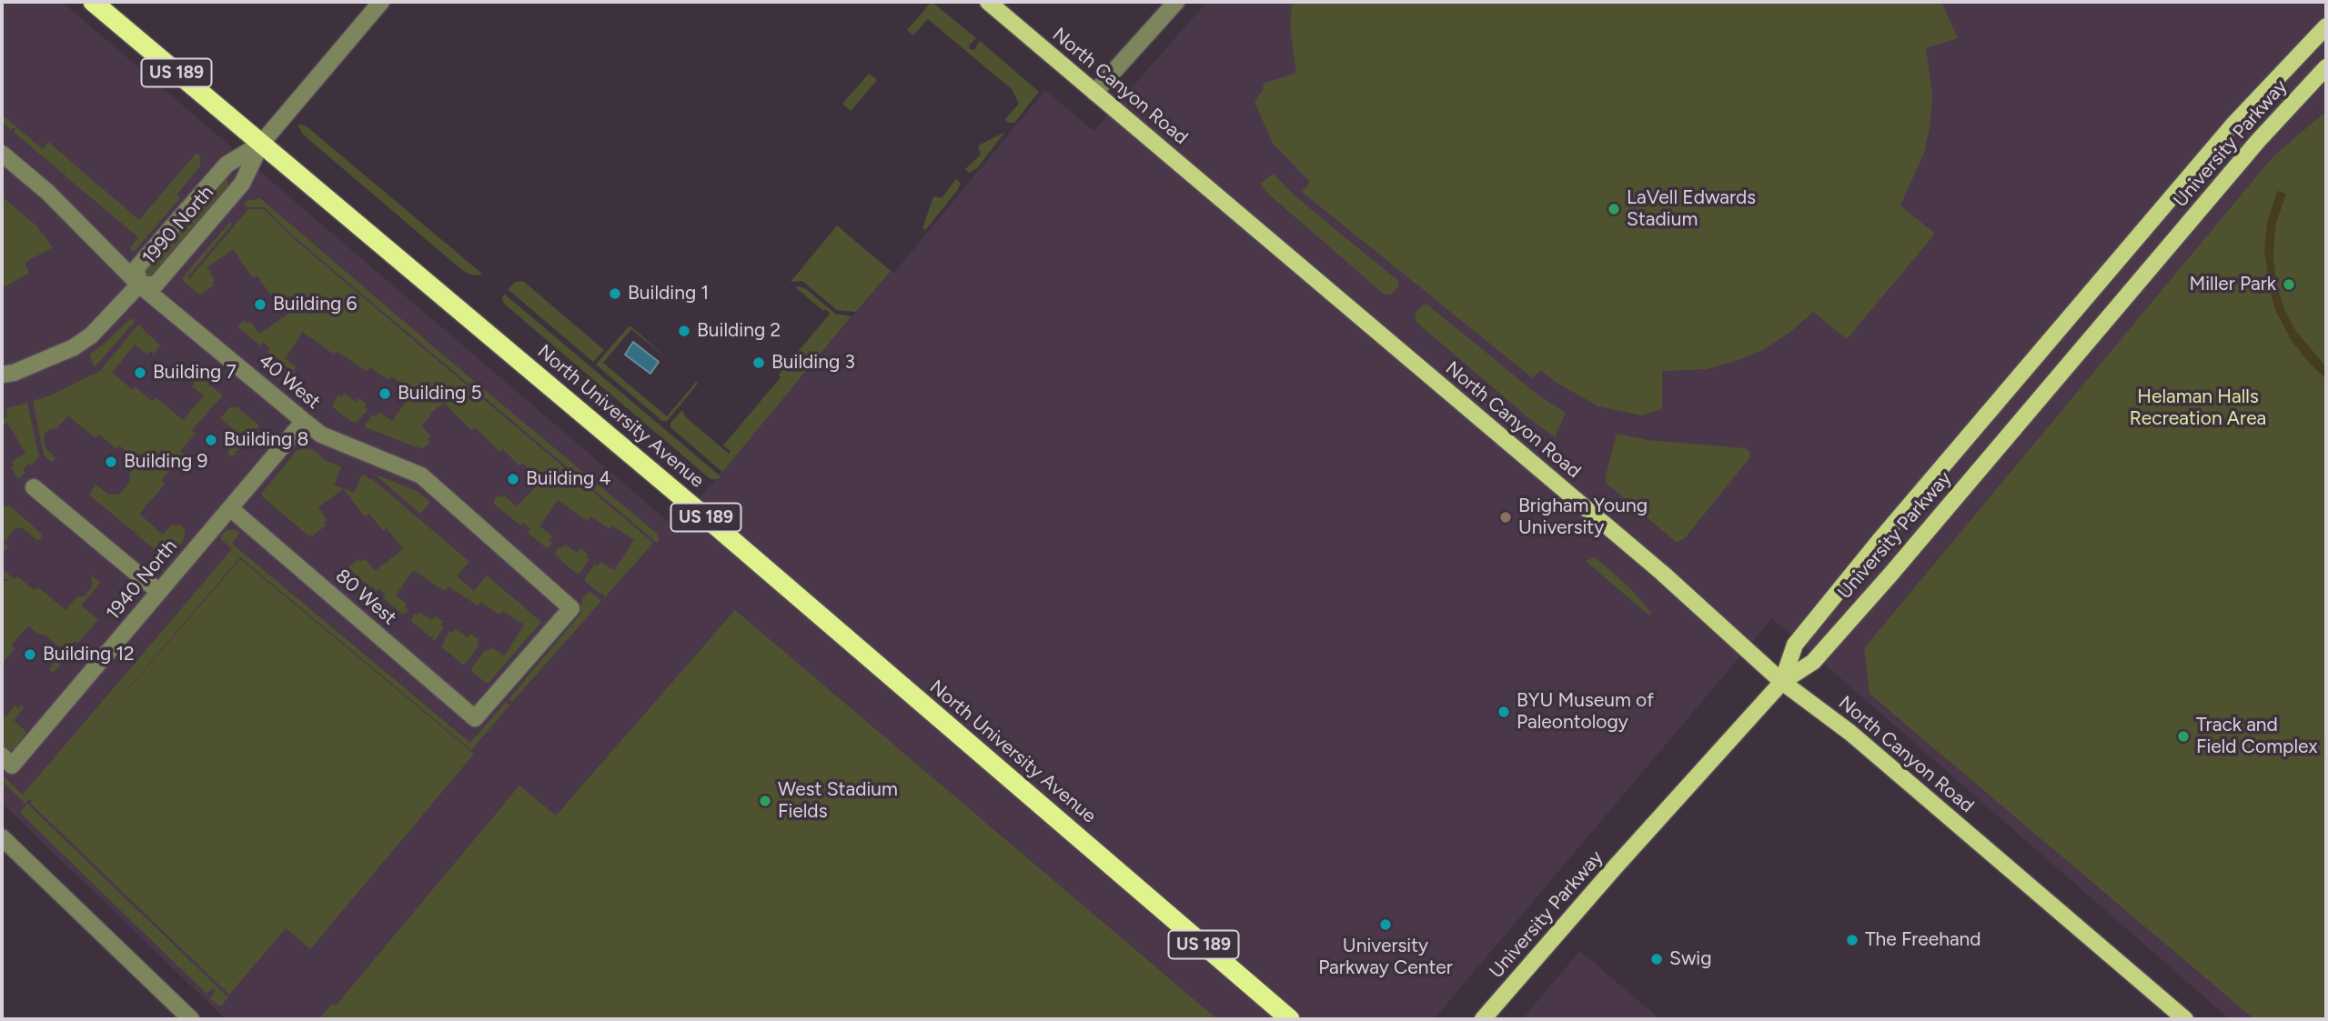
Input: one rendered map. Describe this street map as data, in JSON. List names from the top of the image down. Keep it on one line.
{"streets":{"highway":["US 189","North University Avenue"],"main road":["North Canyon Road","University Parkway"],"street":["1990 North","40 West","1940 North","80 West"]},"crossings":[["North Canyon Road","University Parkway"],["1990 North","40 West"],["1990 North","North University Avenue"],["40 West","1940 North"],["40 West","80 West"],["1940 North","80 West"]],"parks":["Helaman Halls Recreation Area"],"places":["LaVell Edwards Stadium","Miller Park","Building 1","Building 6","Building 2","Building 3","Building 7","Building 5","Building 8","Building 9","Building 4","Brigham Young University","Building 12","BYU Museum of Paleontology","Track and Field Complex","West Stadium Fields","University Parkway Center","The Freehand","Swig"]}
